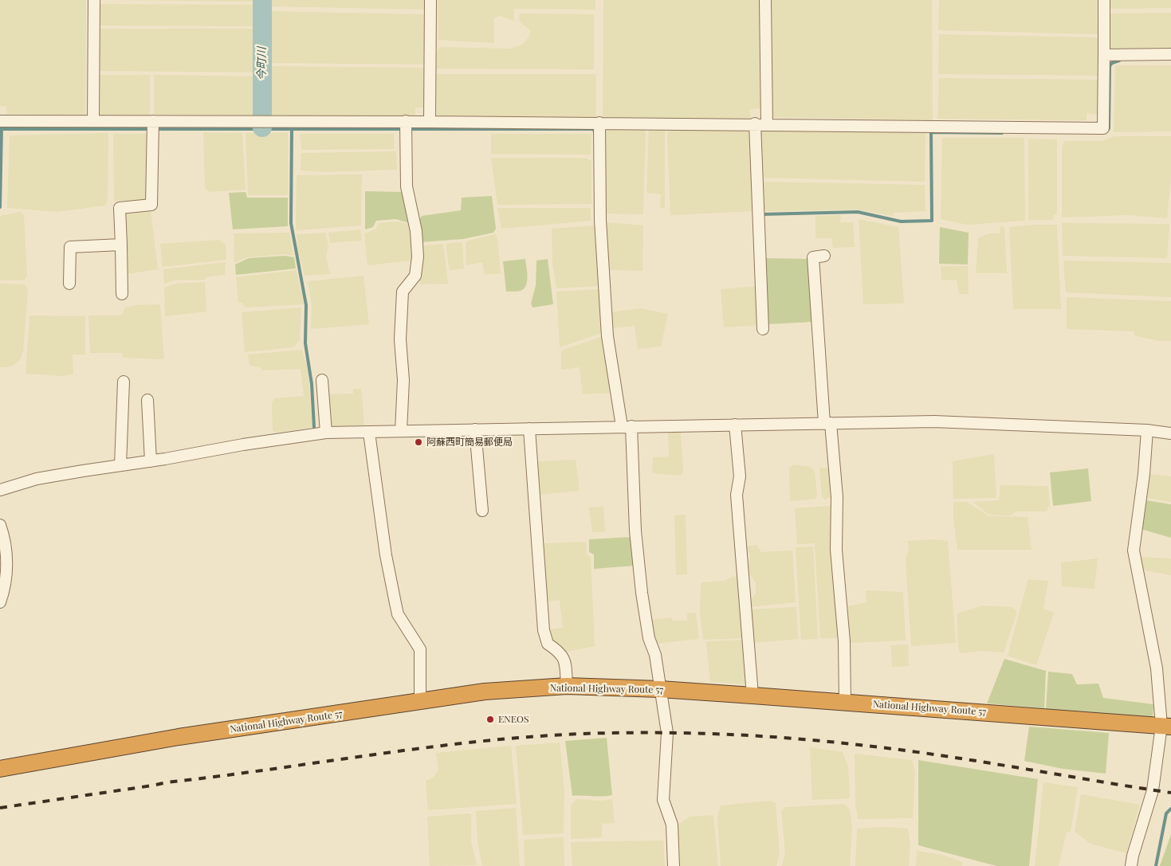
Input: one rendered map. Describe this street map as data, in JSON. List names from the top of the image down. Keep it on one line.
{"streets":{"highway":["National Highway Route 57"]},"water":["今町川"],"places":["阿蘇西町簡易郵便局","ENEOS"]}
